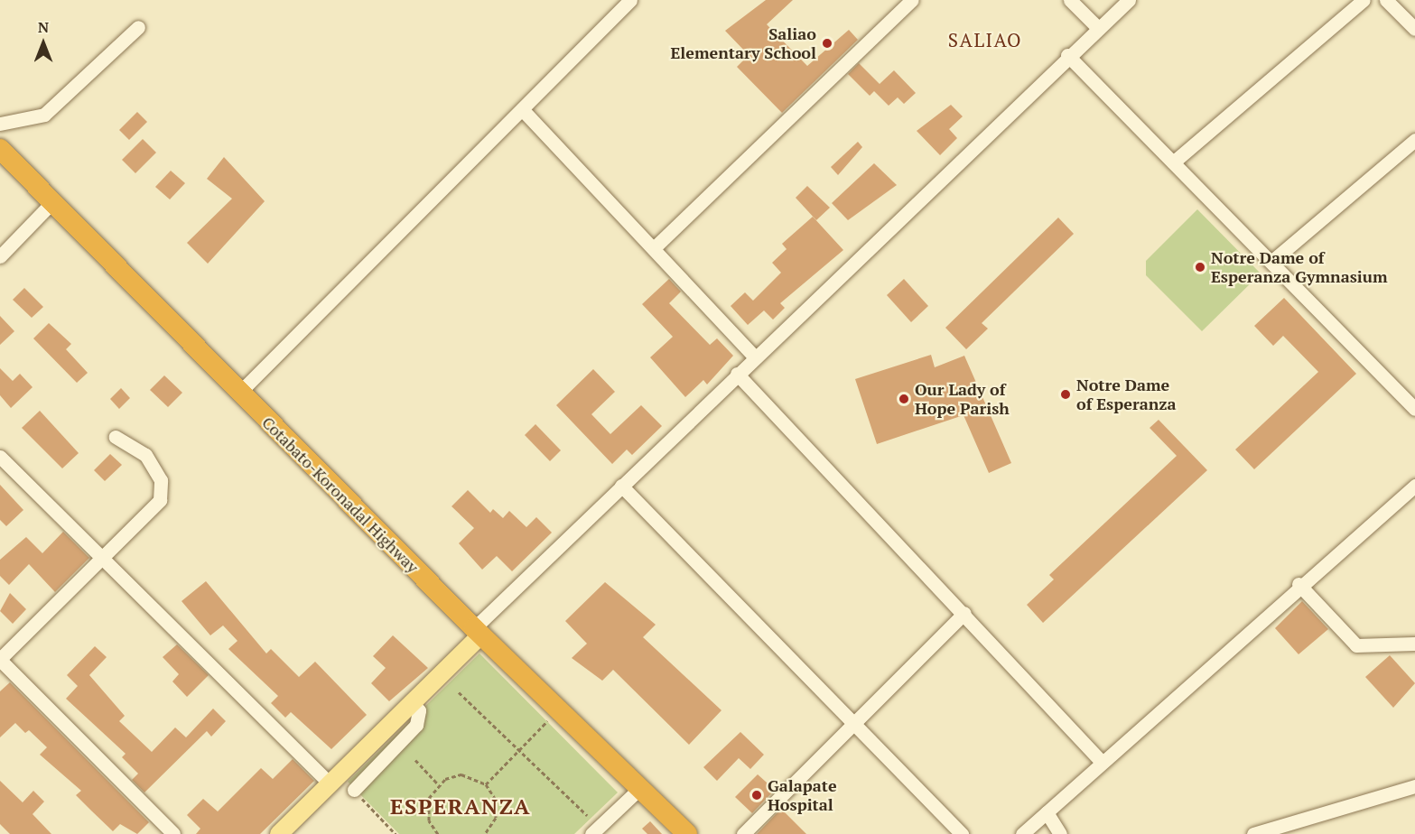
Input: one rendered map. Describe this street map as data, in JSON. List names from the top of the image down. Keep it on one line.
{"streets":{"highway":["Cotabato-Koronadal Highway"]},"districts":["SALIAO","ESPERANZA"],"places":["Saliao Elementary School","Notre Dame of Esperanza Gymnasium","Notre Dame of Esperanza","Our Lady of Hope Parish","Galapate Hospital"],"north":"top"}
